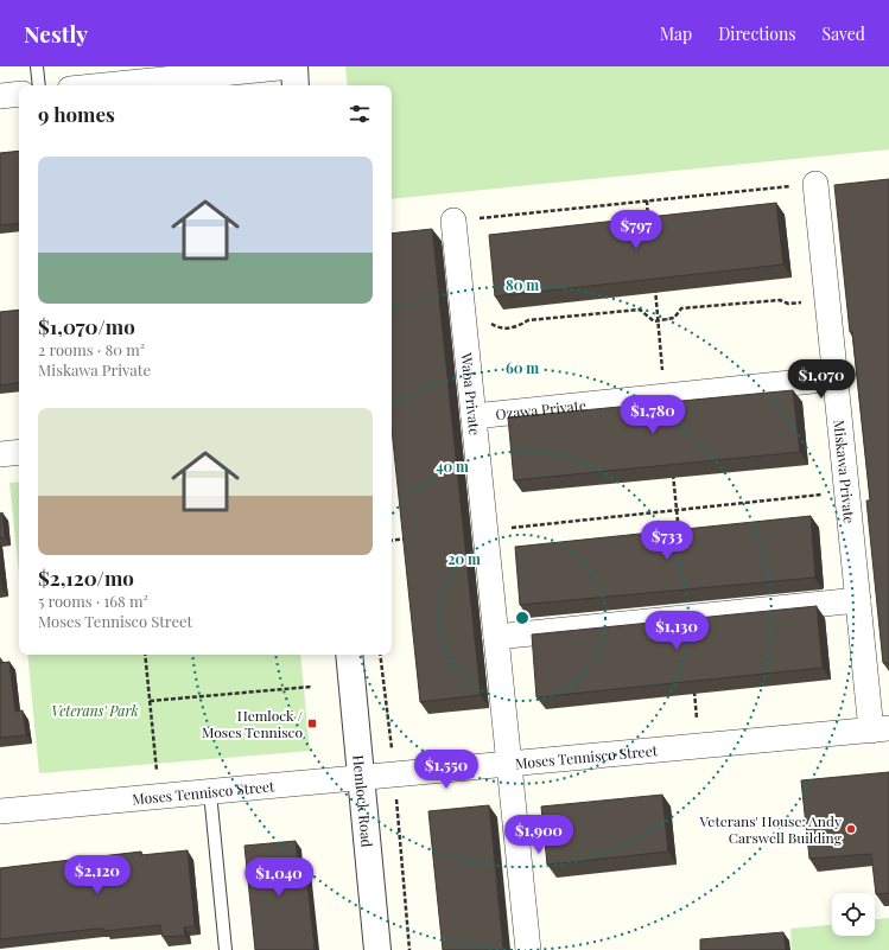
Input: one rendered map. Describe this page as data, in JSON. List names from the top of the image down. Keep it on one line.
{"streets":{"street":["Waba Private","Ozawa Private","Miskawa Private","Moses Tennisco Street","Hemlock Road"]},"crossings":[["Waba Private","Ozawa Private"],["Waba Private","Moses Tennisco Street"],["Ozawa Private","Miskawa Private"],["Miskawa Private","Moses Tennisco Street"],["Moses Tennisco Street","Hemlock Road"]],"parks":["Veterans' Park"],"places":{"transit":["Hemlock / Moses Tennisco"],"other":["Veterans' House: Andy Carswell Building"]},"page":{"header":"Nestly","nav":["Map","Directions","Saved"],"heading":"9 homes","list":[{"name":"$1,070/mo","note":"2 rooms · 80 m² · Miskawa Private"},{"name":"$2,120/mo","note":"5 rooms · 168 m² · Moses Tennisco Street"}],"price":["$797","$1,070","$1,780","$733","$1,130","$1,550","$1,900","$2,120","$1,040"]},"rings":["80 m","60 m","40 m","20 m"]}
